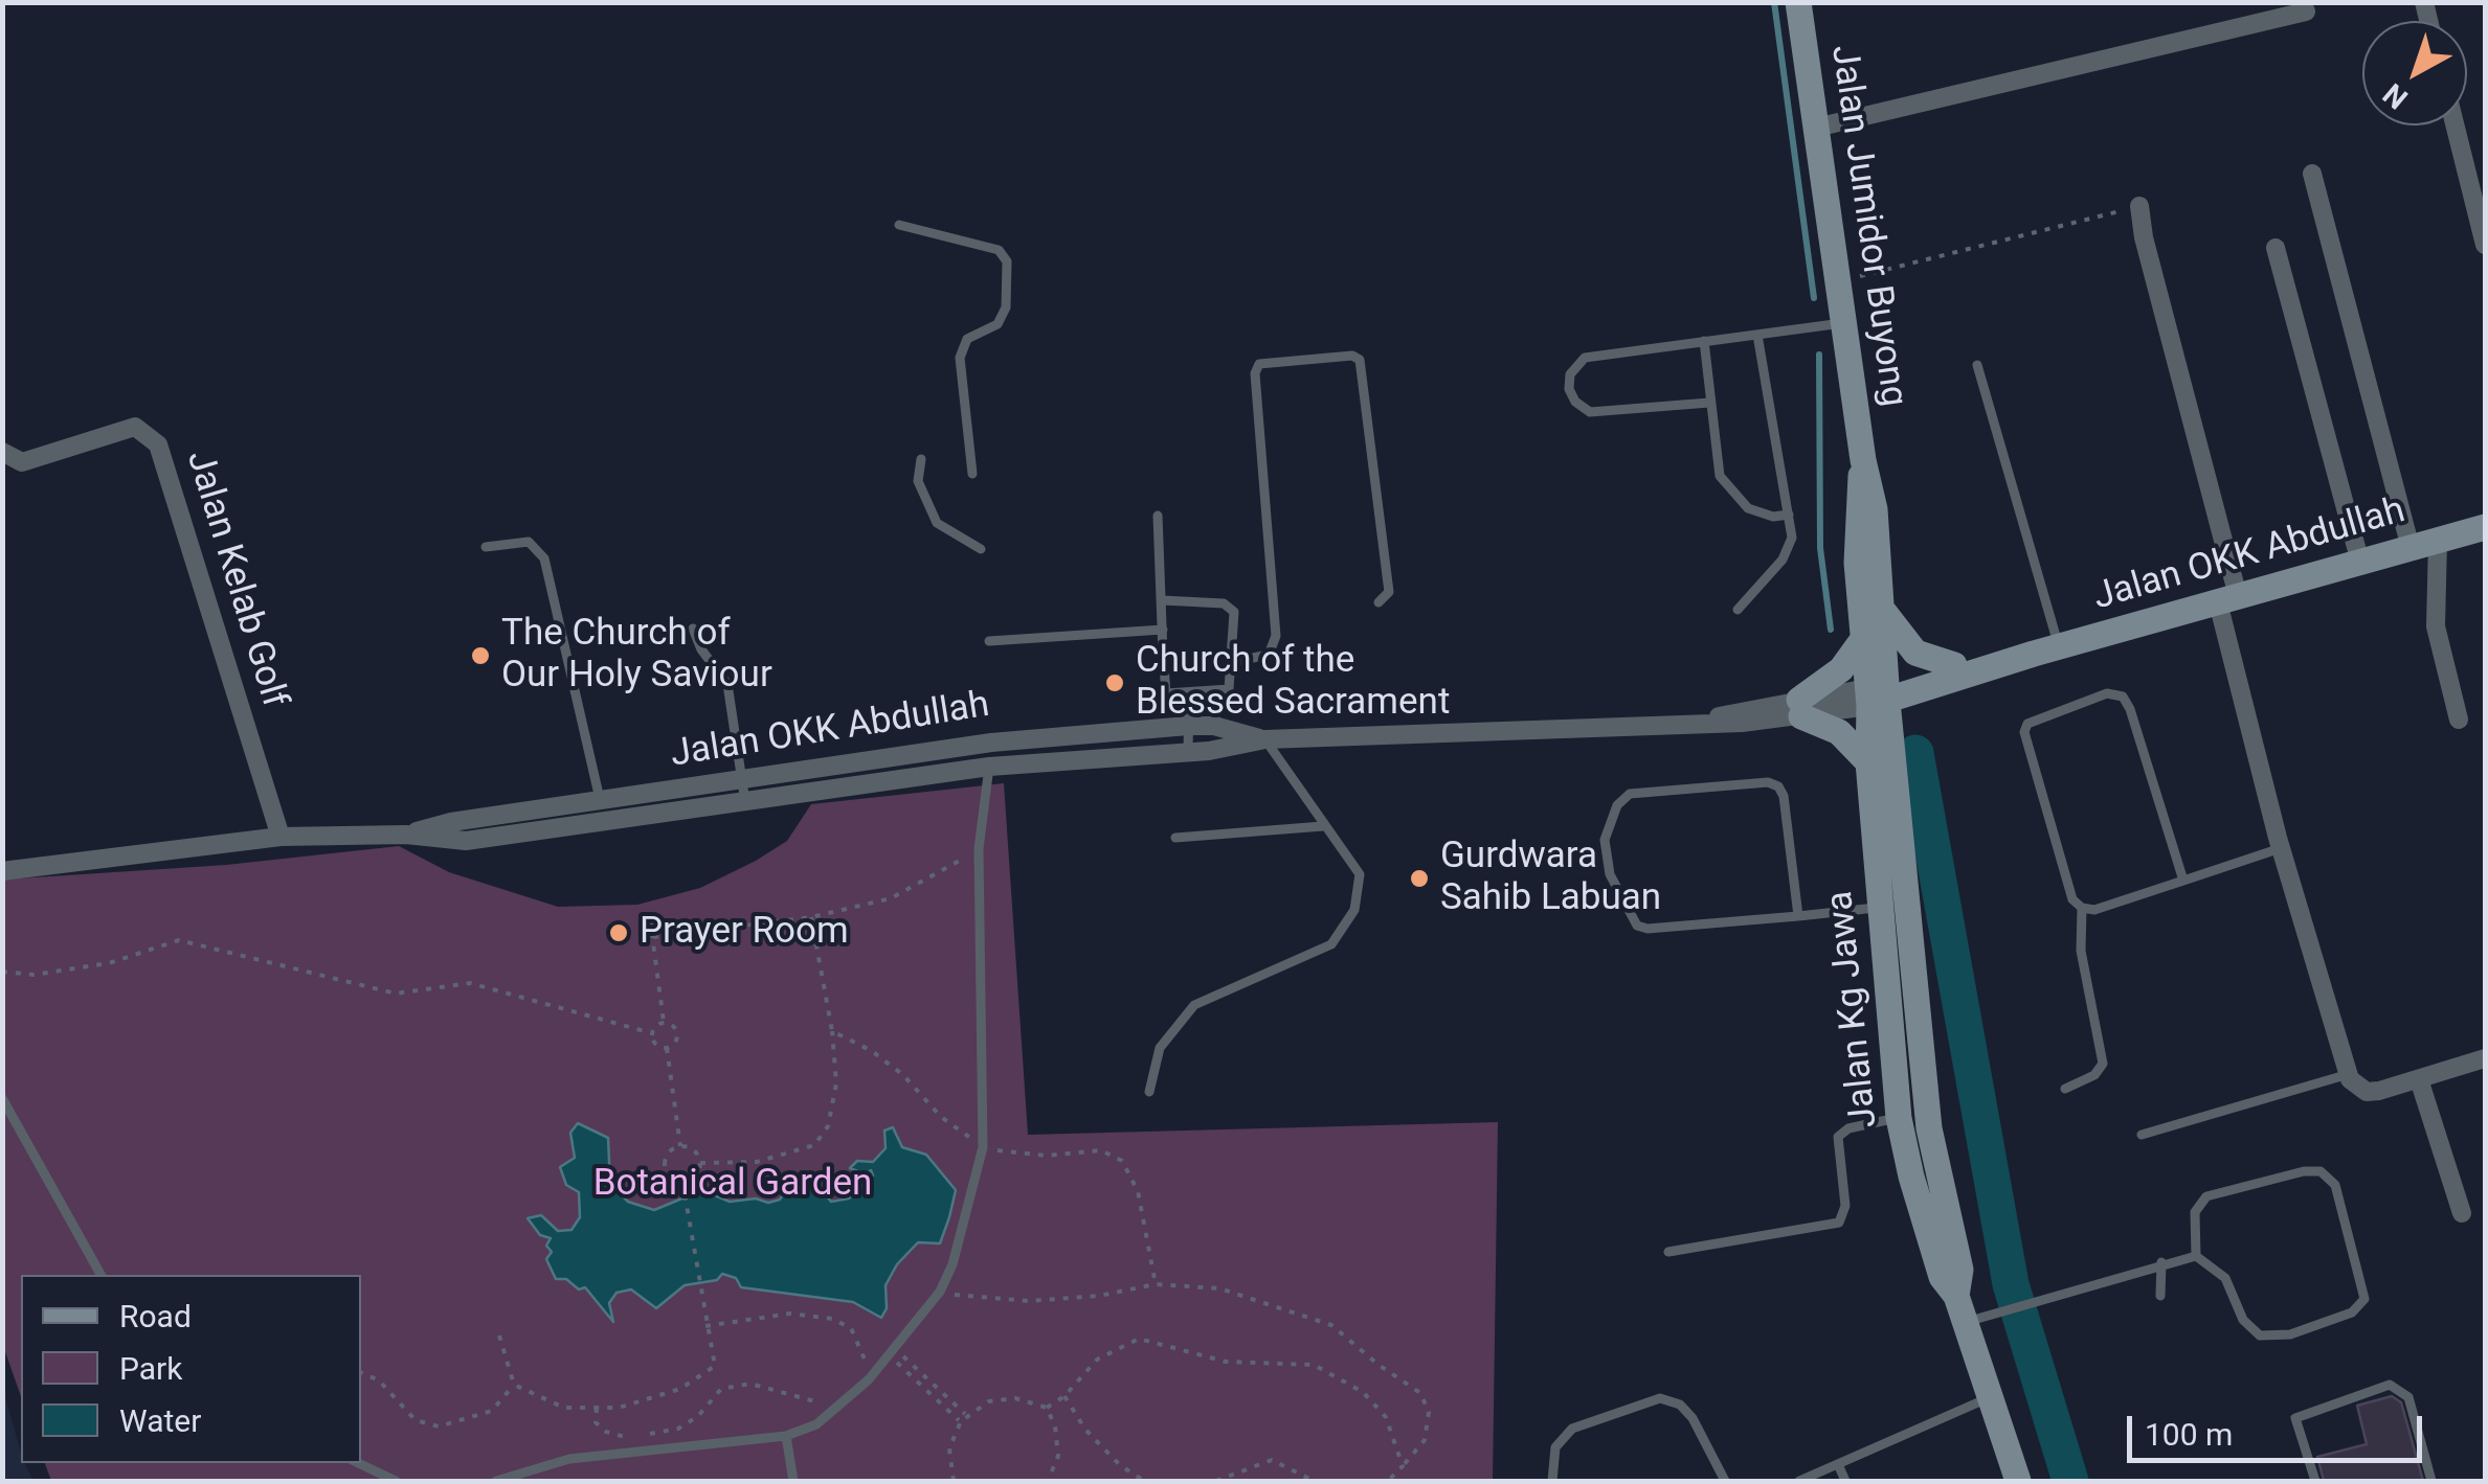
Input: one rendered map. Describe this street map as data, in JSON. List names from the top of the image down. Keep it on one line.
{"streets":{"main road":["Jalan Jumidor Buyong","Jalan OKK Abdullah","Jalan Kg Jawa"],"street":["Jalan Kelab Golf"]},"crossings":[["Jalan Jumidor Buyong","Jalan OKK Abdullah"],["Jalan Jumidor Buyong","Jalan Kg Jawa"],["Jalan OKK Abdullah","Jalan Kelab Golf"],["Jalan OKK Abdullah","Jalan Kg Jawa"]],"parks":["Botanical Garden"],"places":["The Church of Our Holy Saviour","Church of the Blessed Sacrament","Gurdwara Sahib Labuan","Prayer Room"],"legend":["Road","Park","Water"],"scale_bar":"100 m","north":"bottom left"}
